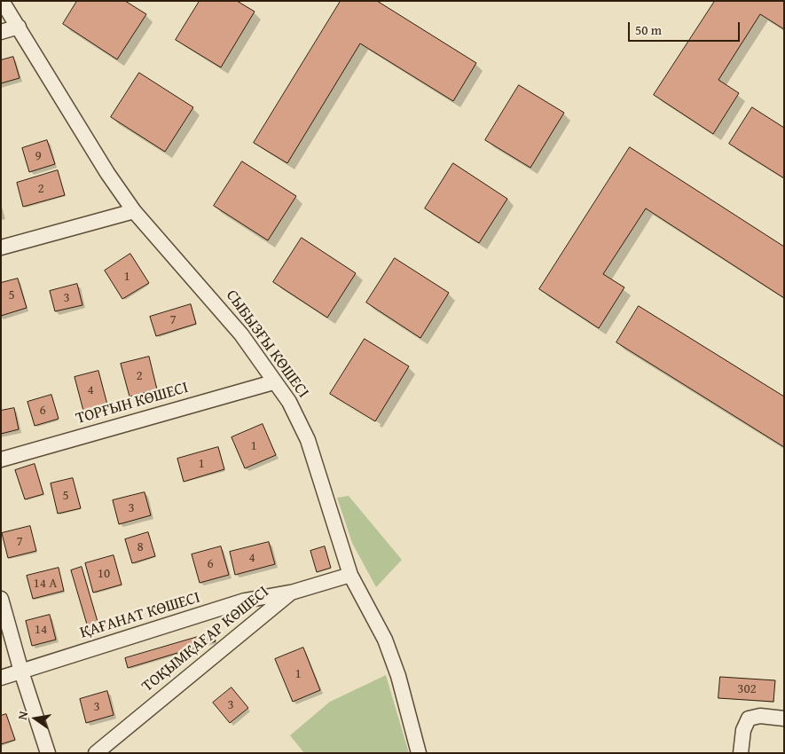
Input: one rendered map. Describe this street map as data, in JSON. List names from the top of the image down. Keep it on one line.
{"streets":{"street":["СЫБЫЗҒЫ КӨШЕСІ","ТОРҒЫН КӨШЕСІ","ҚАҒАНАТ КӨШЕСІ","ТОҚЫМҚАҒАР КӨШЕСІ"]},"crossings":[["СЫБЫЗҒЫ КӨШЕСІ","ТОРҒЫН КӨШЕСІ"],["СЫБЫЗҒЫ КӨШЕСІ","ТОҚЫМҚАҒАР КӨШЕСІ"],["ҚАҒАНАТ КӨШЕСІ","ТОҚЫМҚАҒАР КӨШЕСІ"]],"house_numbers":["9","2","1","5","3","7","2","4","6","1","1","5","3","7","8","4","6","10","14 А","14","1","302","3","3"],"scale_bar":"50 m","north":"left"}
